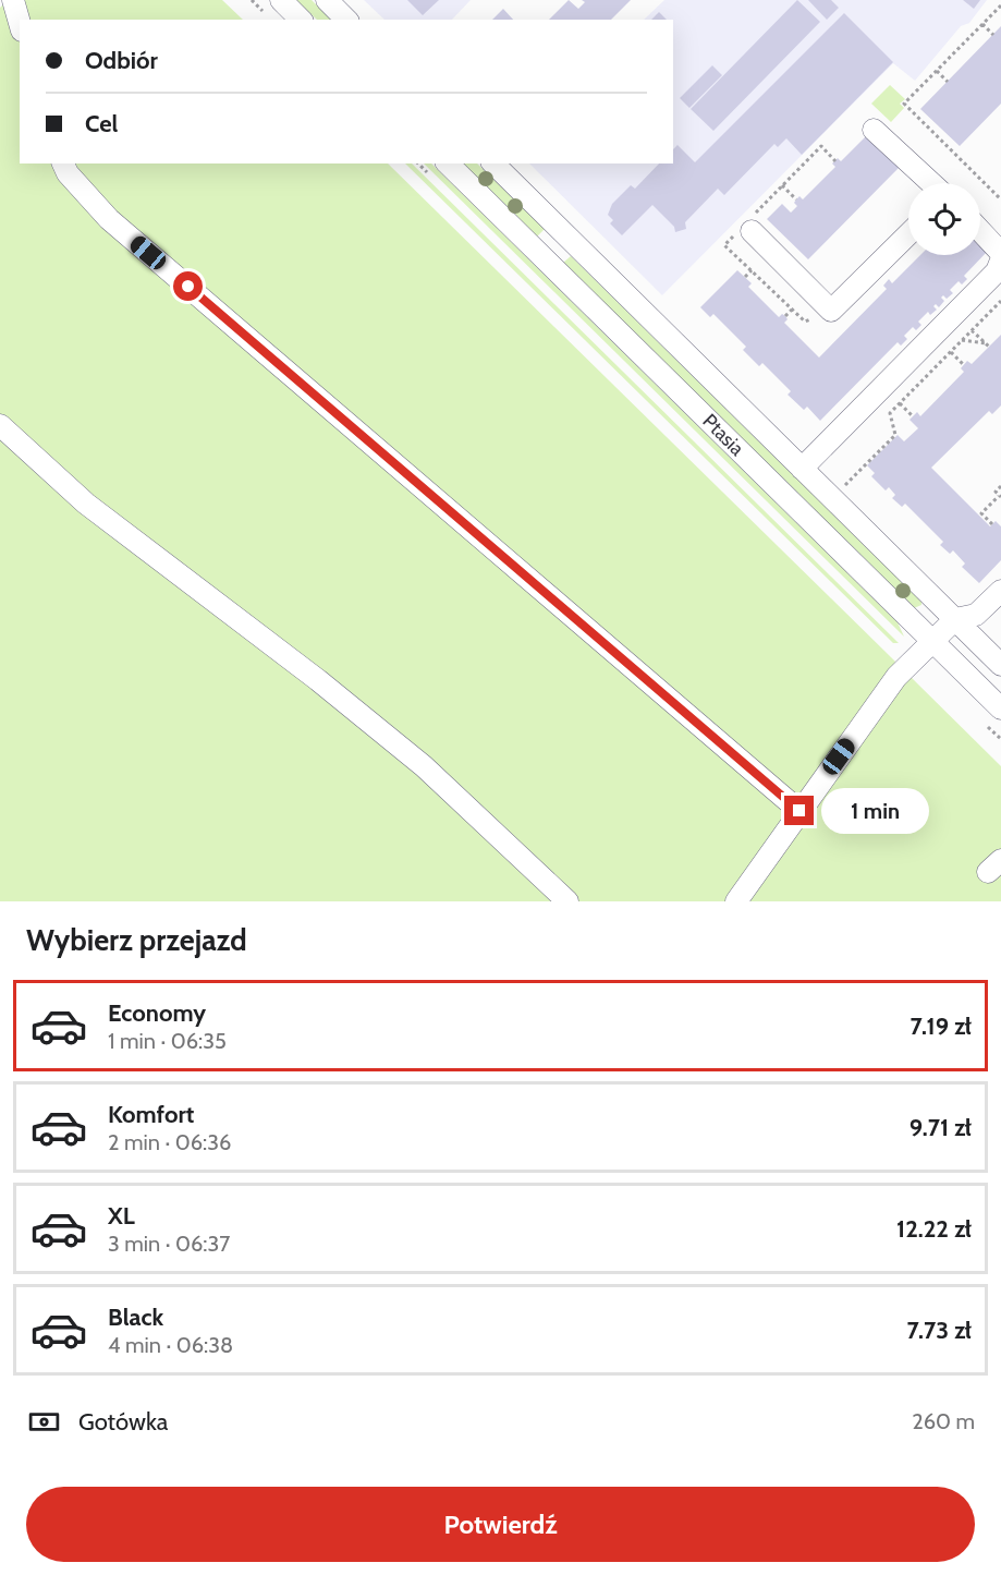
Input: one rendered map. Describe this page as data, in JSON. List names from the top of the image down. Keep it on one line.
{"streets":{"street":["Ptasia"]},"page":{"banner":["Odbiór","Cel"],"bubble":"1 min","heading":"Wybierz przejazd","list":[{"name":"Economy","note":"1 min · 06:35","value":"7.19 zł"},{"name":"Komfort","note":"2 min · 06:36","value":"9.71 zł"},{"name":"XL","note":"3 min · 06:37","value":"12.22 zł"},{"name":"Black","note":"4 min · 06:38","value":"7.73 zł"}],"pay":["Gotówka","260 m"],"buttons":"Potwierdź"}}
